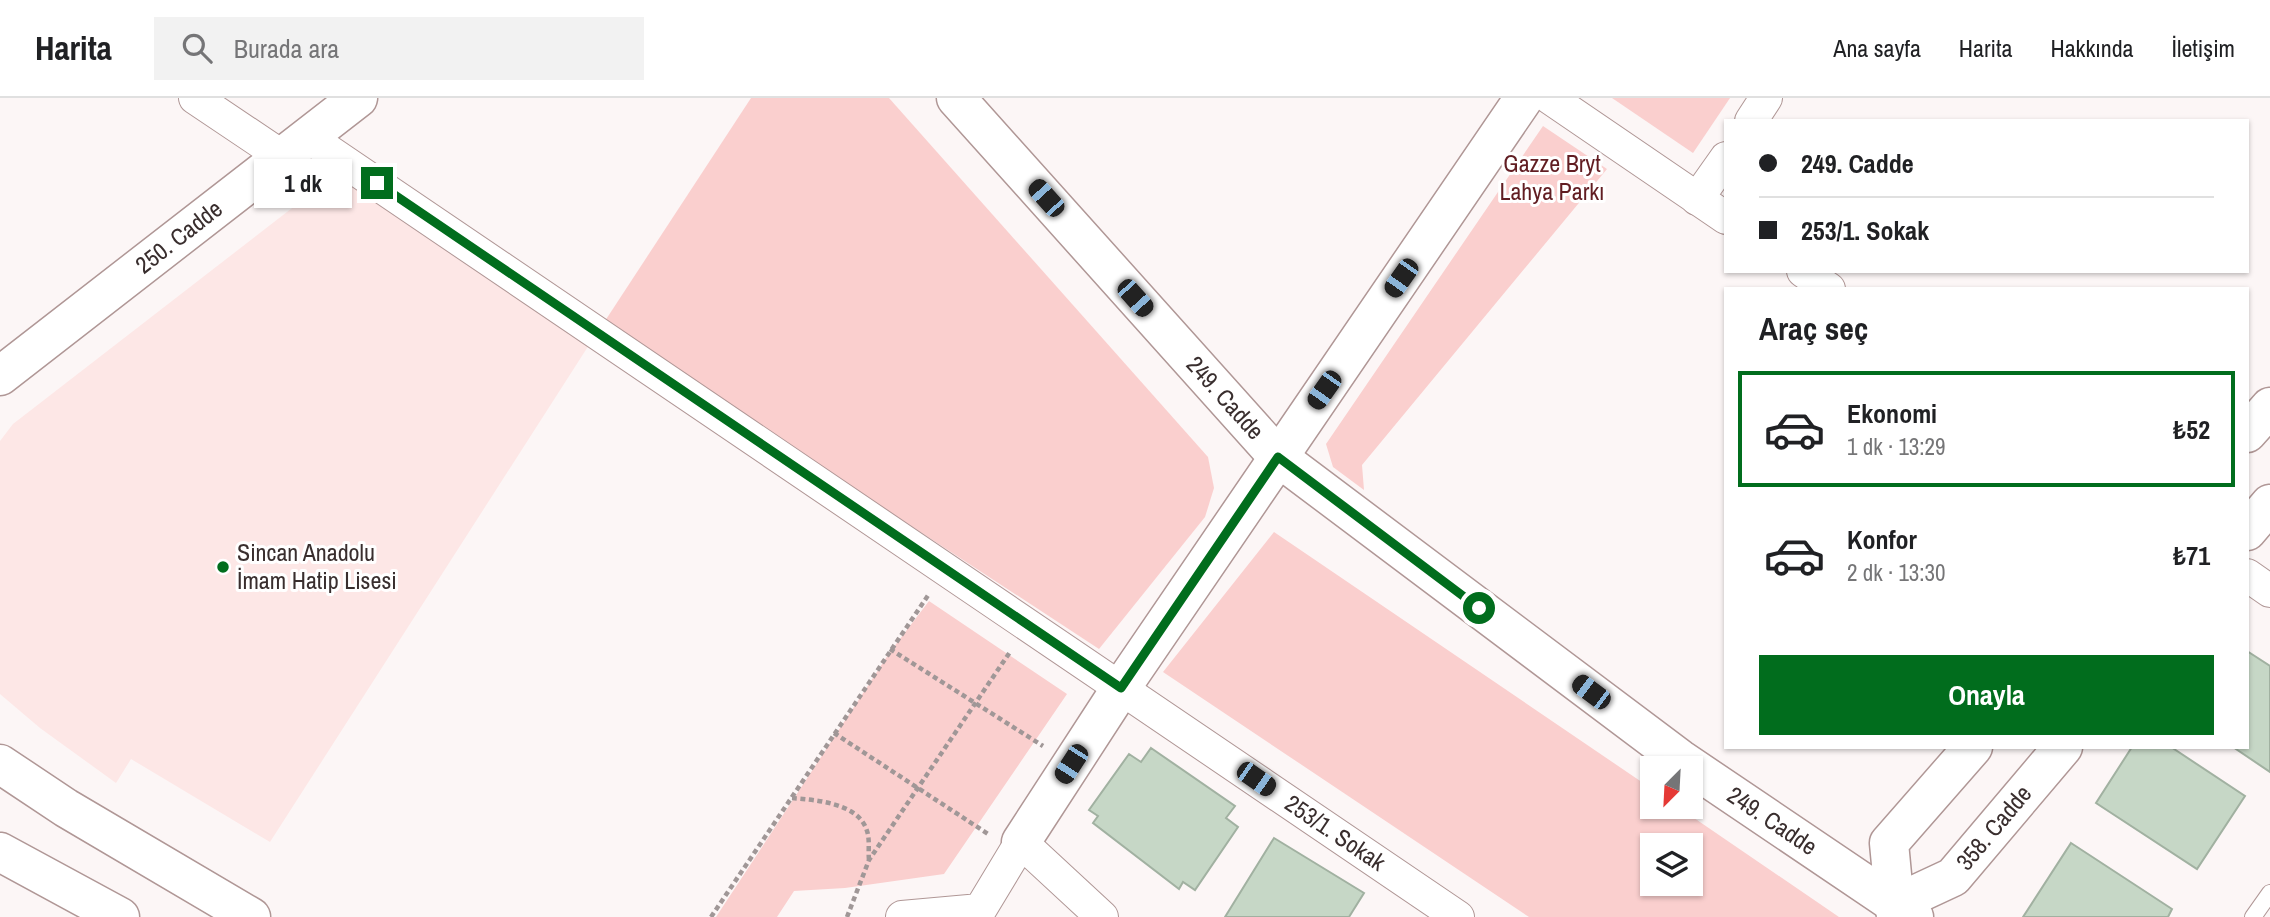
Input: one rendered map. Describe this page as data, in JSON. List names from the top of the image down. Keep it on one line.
{"streets":{"street":["250. Cadde","249. Cadde","358. Cadde","253/1. Sokak"]},"crossings":[["250. Cadde","253/1. Sokak"],["249. Cadde","358. Cadde"]],"parks":["Gazze Bryt Lahya Parkı"],"places":["Sincan Anadolu İmam Hatip Lisesi"],"north":"bottom left","page":{"header":"Harita","search":"Burada ara","nav":["Ana sayfa","Harita","Hakkında","İletişim"],"banner":["249. Cadde","253/1. Sokak"],"bubble":"1 dk","heading":"Araç seç","list":[{"name":"Ekonomi","note":"1 dk · 13:29","value":"₺52"},{"name":"Konfor","note":"2 dk · 13:30","value":"₺71"}],"buttons":"Onayla"}}
